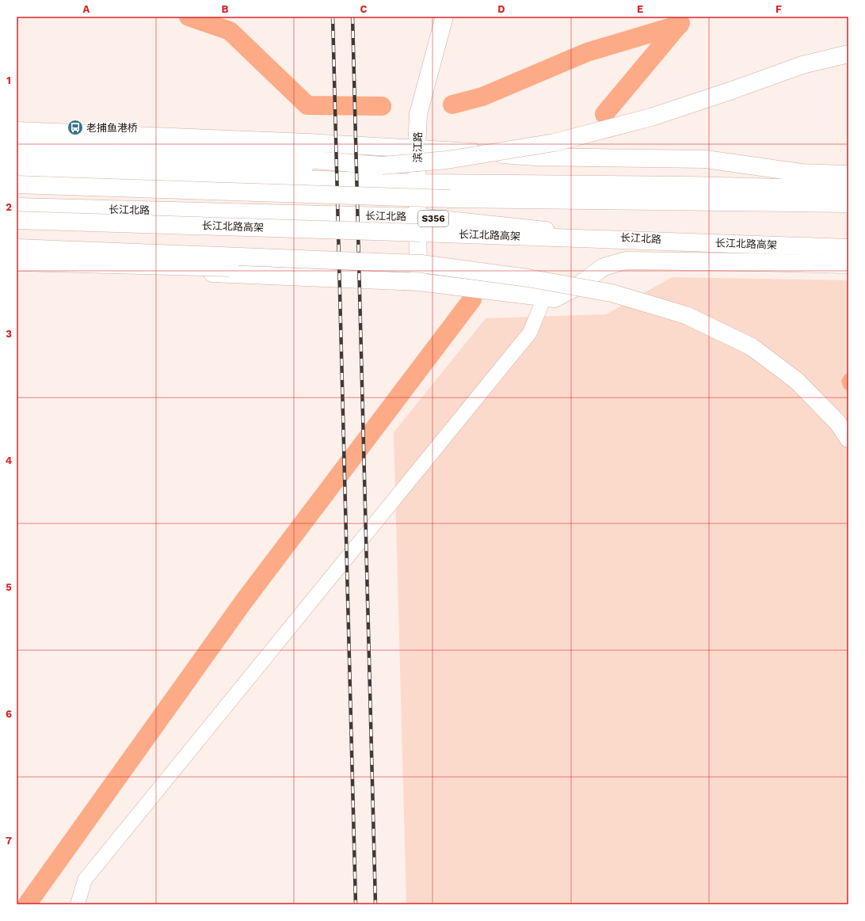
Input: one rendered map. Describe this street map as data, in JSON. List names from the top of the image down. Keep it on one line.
{"streets":{"main road":["滨江路","长江北路","S356","长江北路高架"]},"crossings":[["滨江路","长江北路"]],"places":{"bus stop":["老捕鱼港桥"]},"grid":{"columns":["A","B","C","D","E","F"],"rows":["1","2","3","4","5","6","7"]}}
